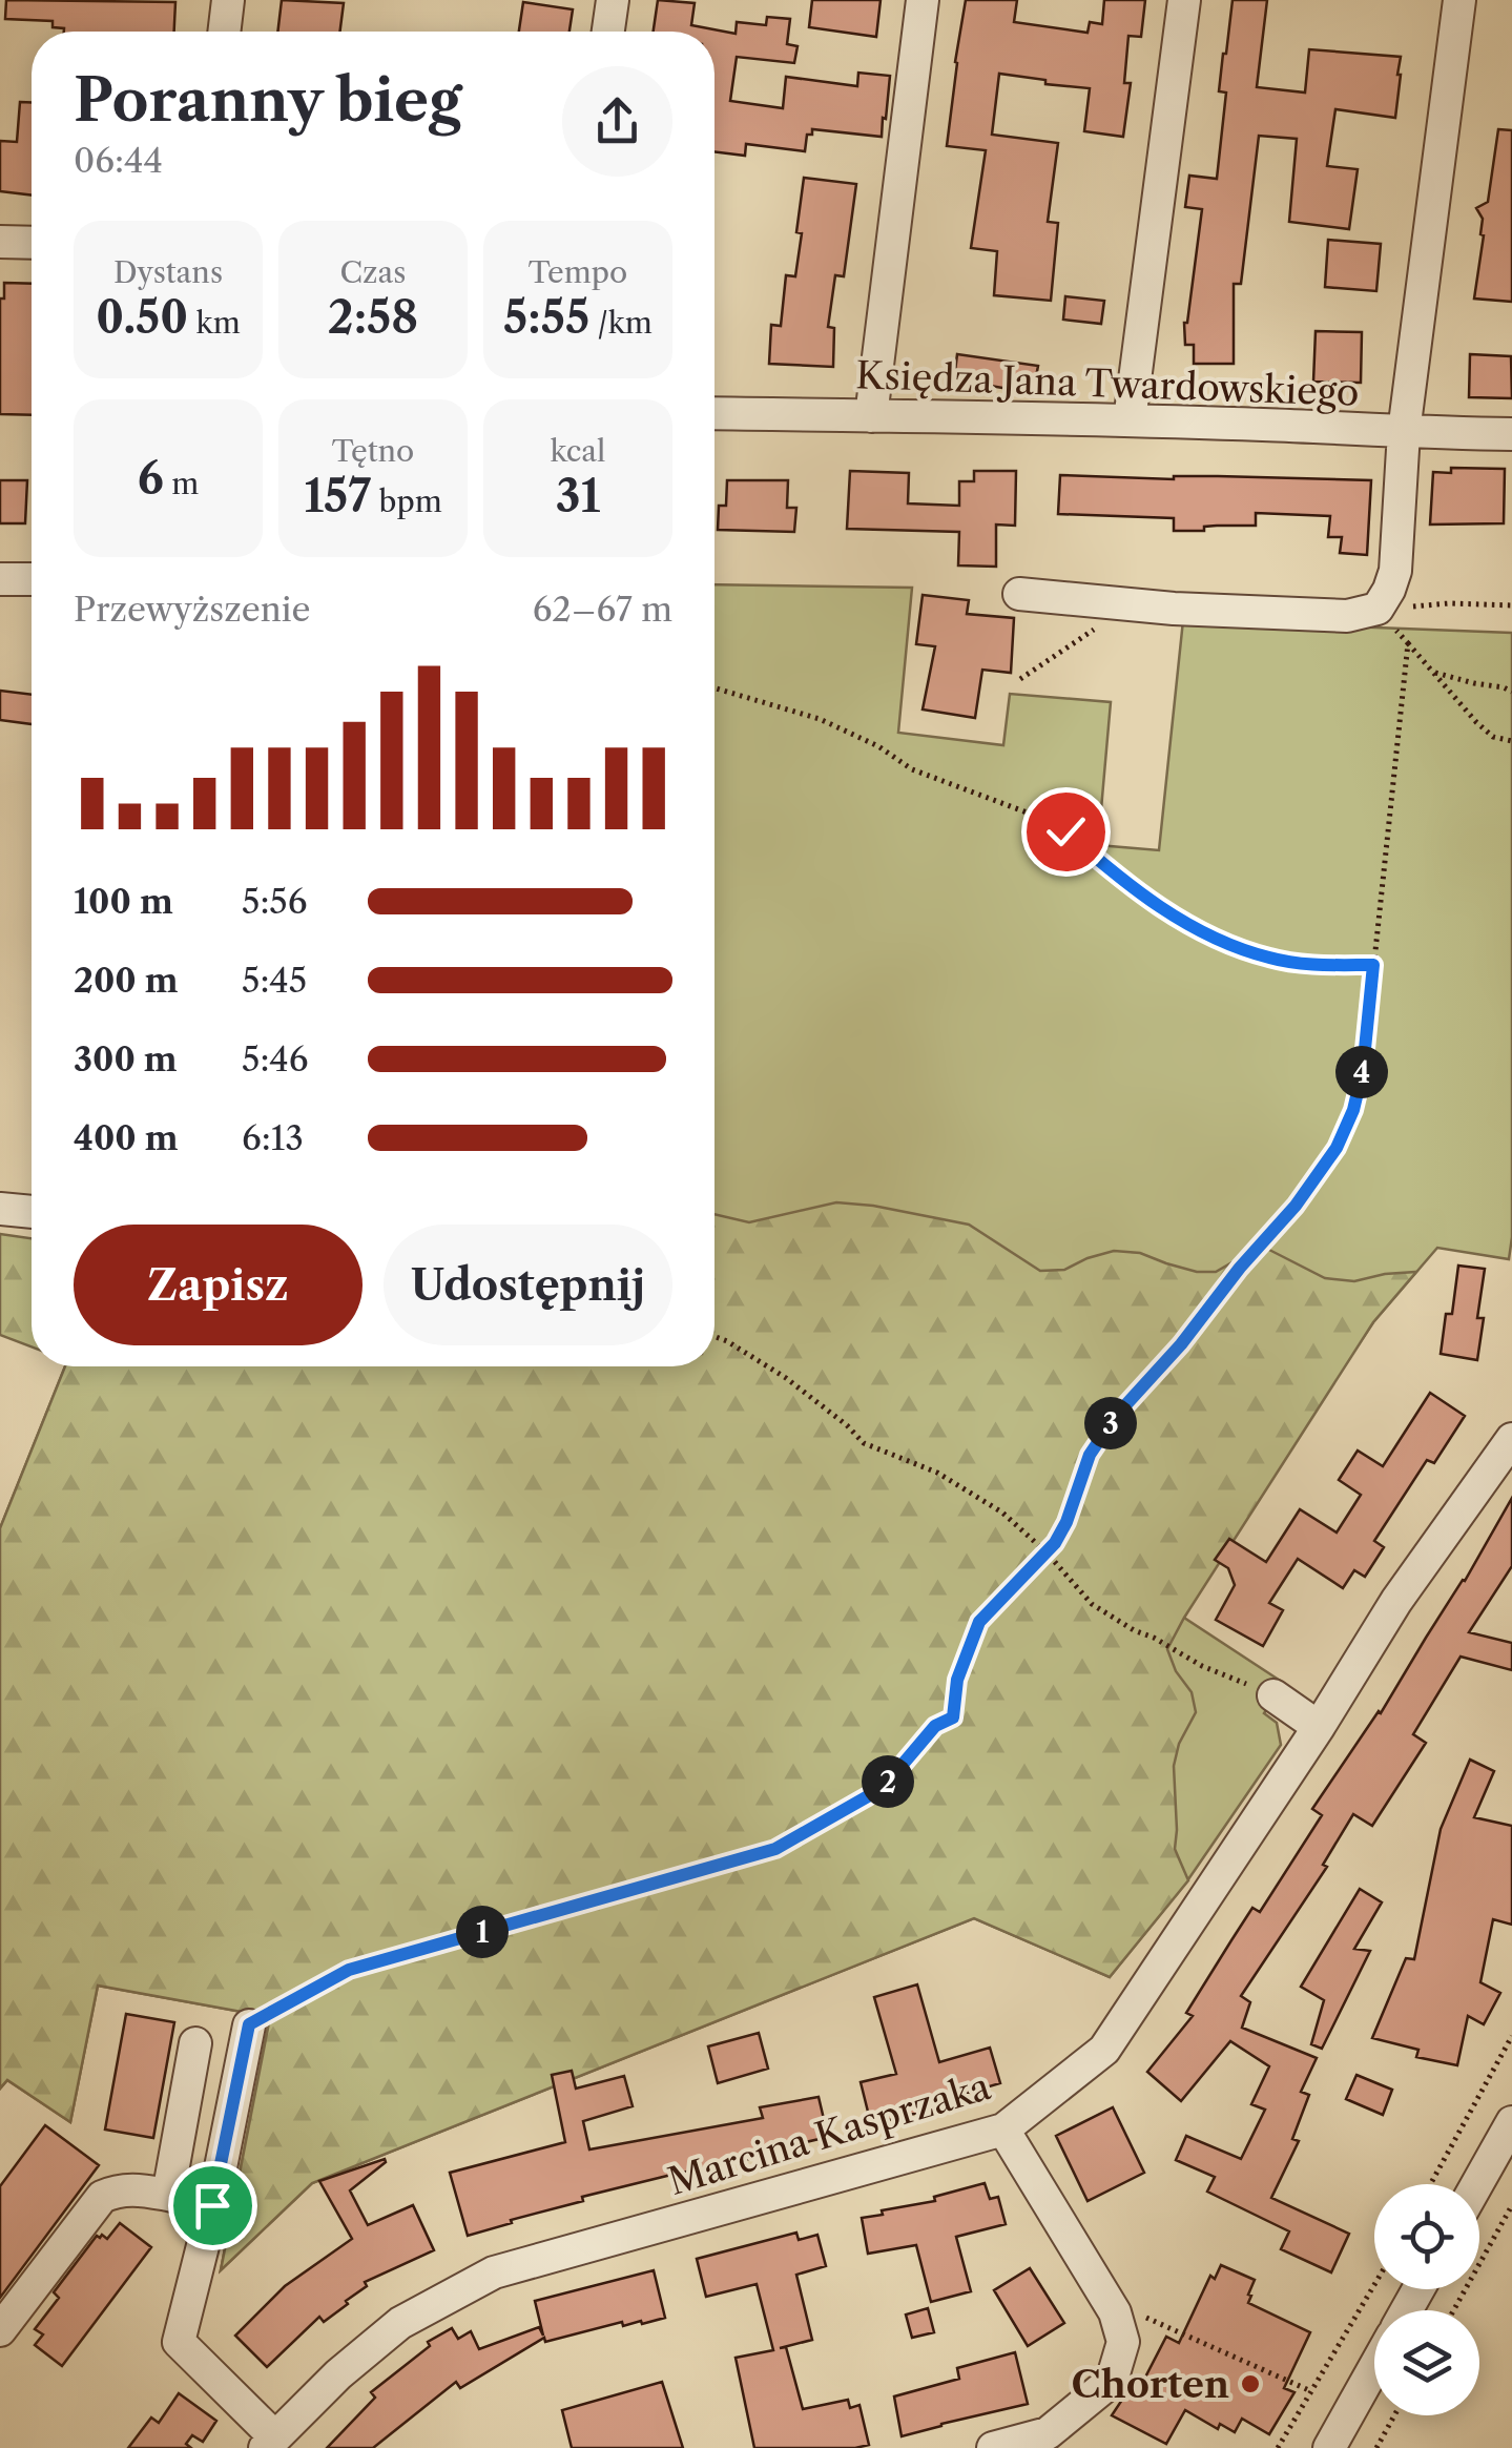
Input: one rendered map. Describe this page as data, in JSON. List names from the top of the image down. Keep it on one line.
{"streets":{"street":["Księdza Jana Twardowskiego","Marcina Kasprzaka"]},"places":["Chorten"],"page":{"heading":["Poranny bieg","06:44"],"stats":[["Dystans","0.50 km"],["Czas","2:58"],["Tempo","5:55 /km"],["6 m"],["Tętno","157 bpm"],["kcal","31"]],"chart":["Przewyższenie","62–67 m"],"list":[{"name":"100 m","note":"5:56"},{"name":"200 m","note":"5:45"},{"name":"300 m","note":"5:46"},{"name":"400 m","note":"6:13"}],"pins":["4","3","2","1"],"buttons":["Zapisz","Udostępnij"]}}
